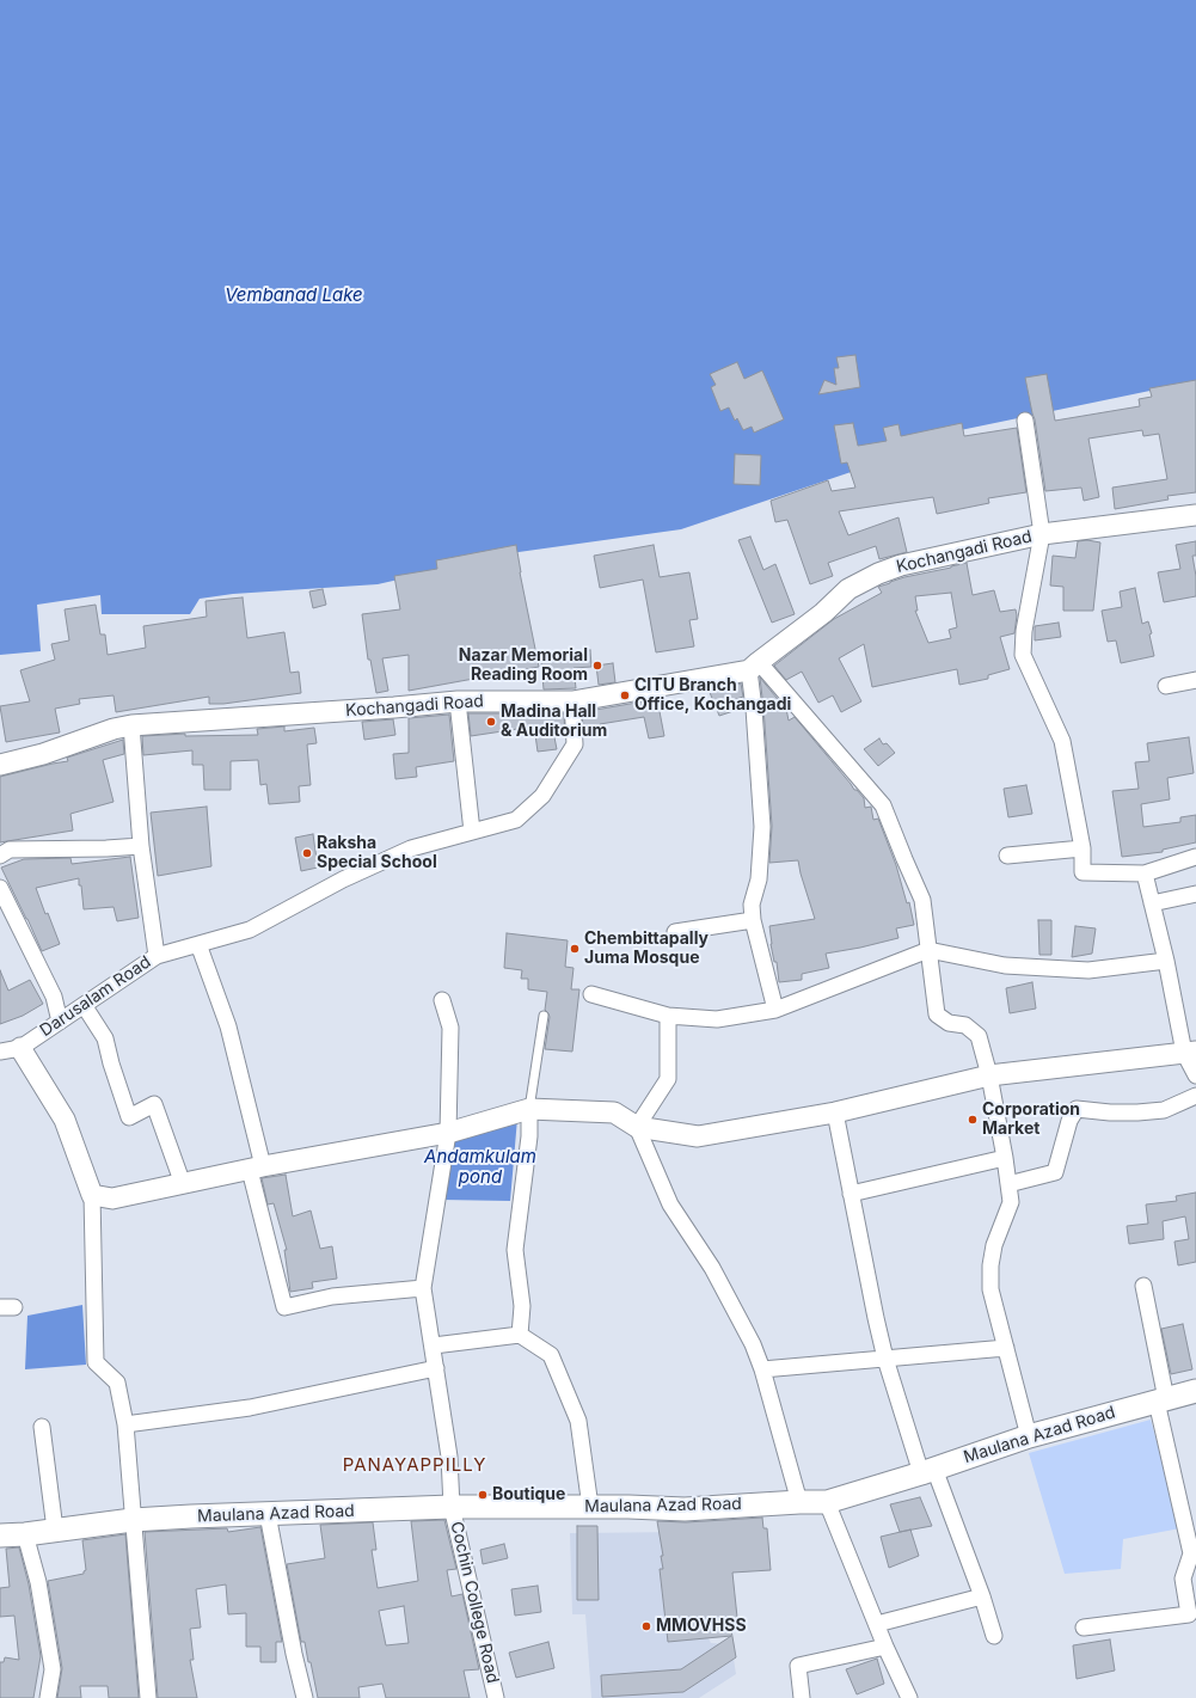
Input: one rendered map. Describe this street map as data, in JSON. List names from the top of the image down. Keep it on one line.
{"streets":{"main road":["Maulana Azad Road"],"street":["Kochangadi Road","Darusalam Road","Cochin College Road"]},"crossings":[["Kochangadi Road","Darusalam Road"],["Maulana Azad Road","Cochin College Road"]],"districts":["PANAYAPPILLY"],"water":["Vembanad Lake","Andamkulam pond"],"places":["Nazar Memorial Reading Room","CITU Branch Office, Kochangadi","Madina Hall & Auditorium","Raksha Special School","Chembittapally Juma Mosque","Corporation Market","Boutique","MMOVHSS"]}
